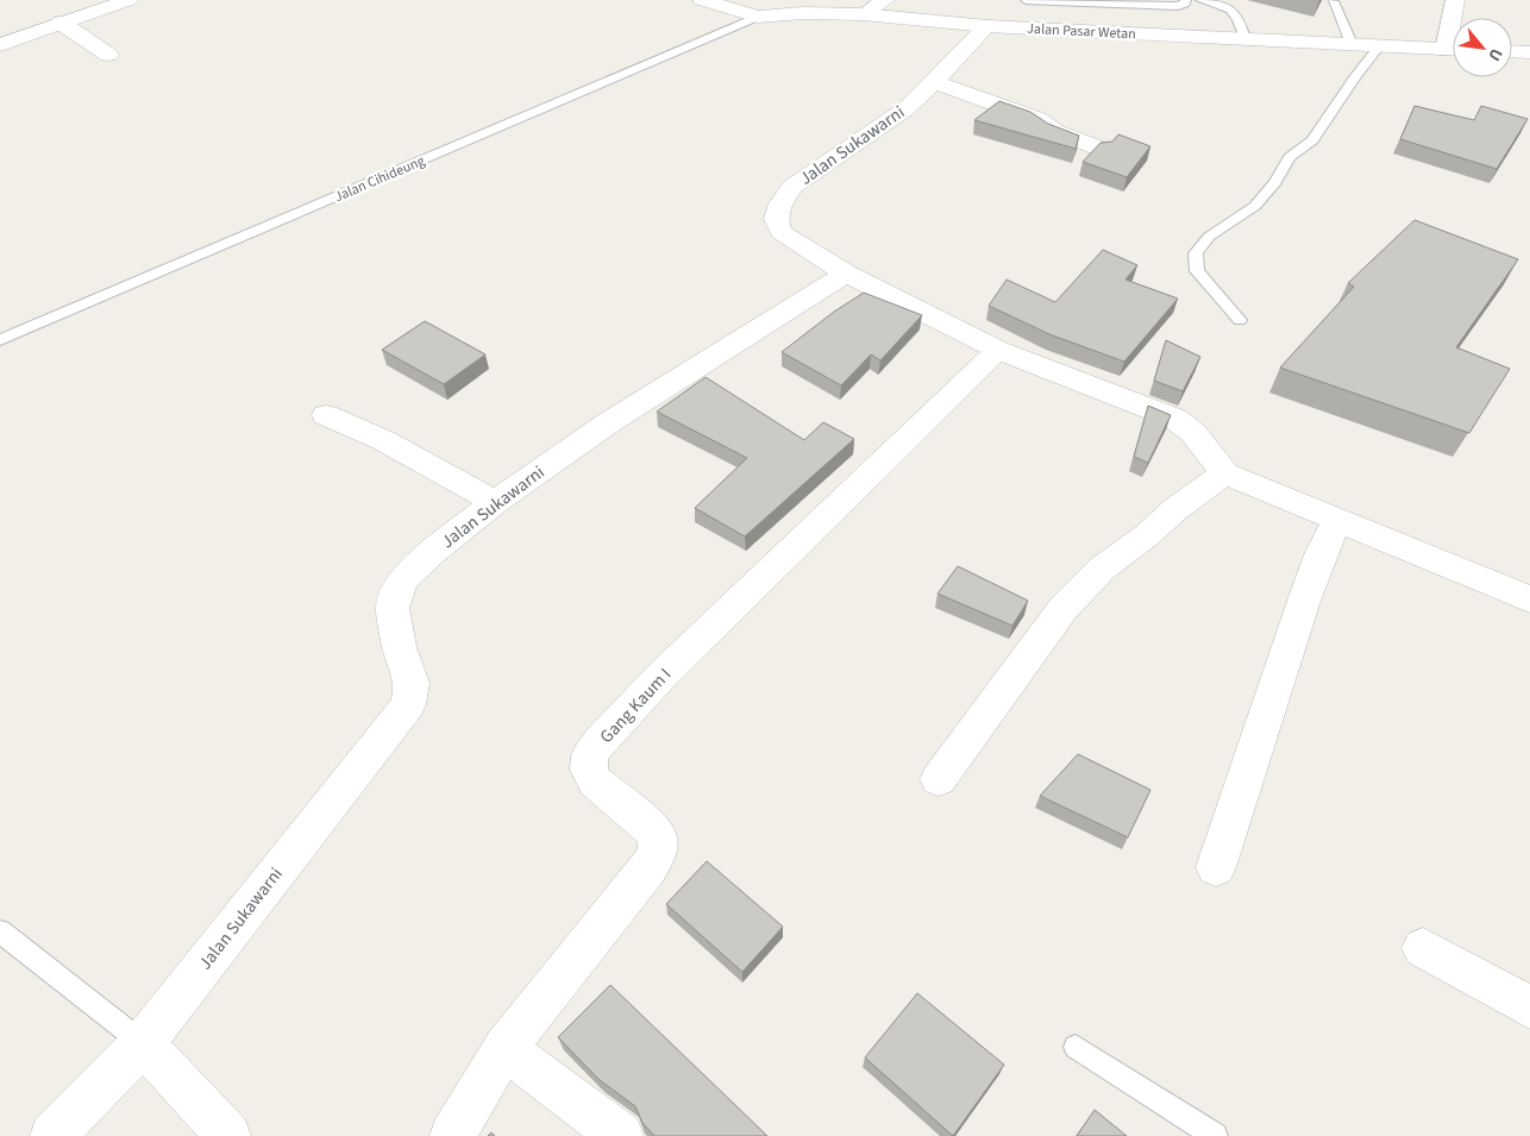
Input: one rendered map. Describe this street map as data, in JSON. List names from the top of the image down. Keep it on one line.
{"streets":{"street":["Jalan Pasar Wetan","Jalan Sukawarni","Gang Kaum I"],"lane":["Jalan Cihideung"]},"crossings":[["Jalan Pasar Wetan","Jalan Sukawarni"],["Jalan Pasar Wetan","Jalan Cihideung"]],"north":"bottom right"}
